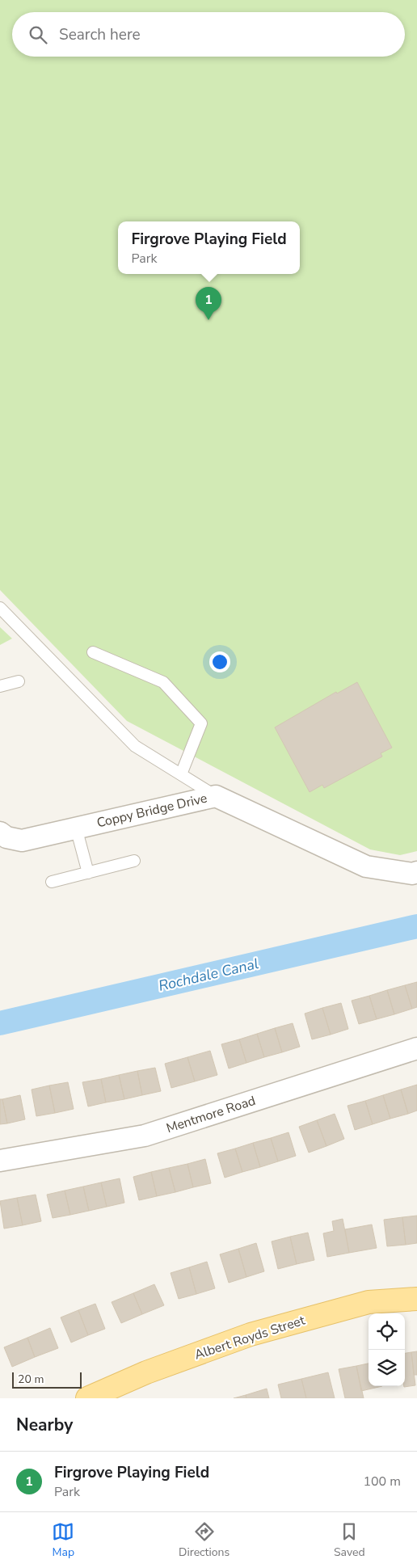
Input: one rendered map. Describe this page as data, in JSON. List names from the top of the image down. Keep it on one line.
{"streets":{"main road":["Albert Royds Street"],"street":["Coppy Bridge Drive","Mentmore Road"]},"water":["Rochdale Canal"],"scale_bar":"20 m","page":{"search":"Search here","popup":["Firgrove Playing Field","Park"],"pins":"1","scale":"20 m","heading":"Nearby","list":[{"mark":"1","name":"Firgrove Playing Field","note":"Park","value":"100 m"}],"nav":["Map","Directions","Saved"]}}
